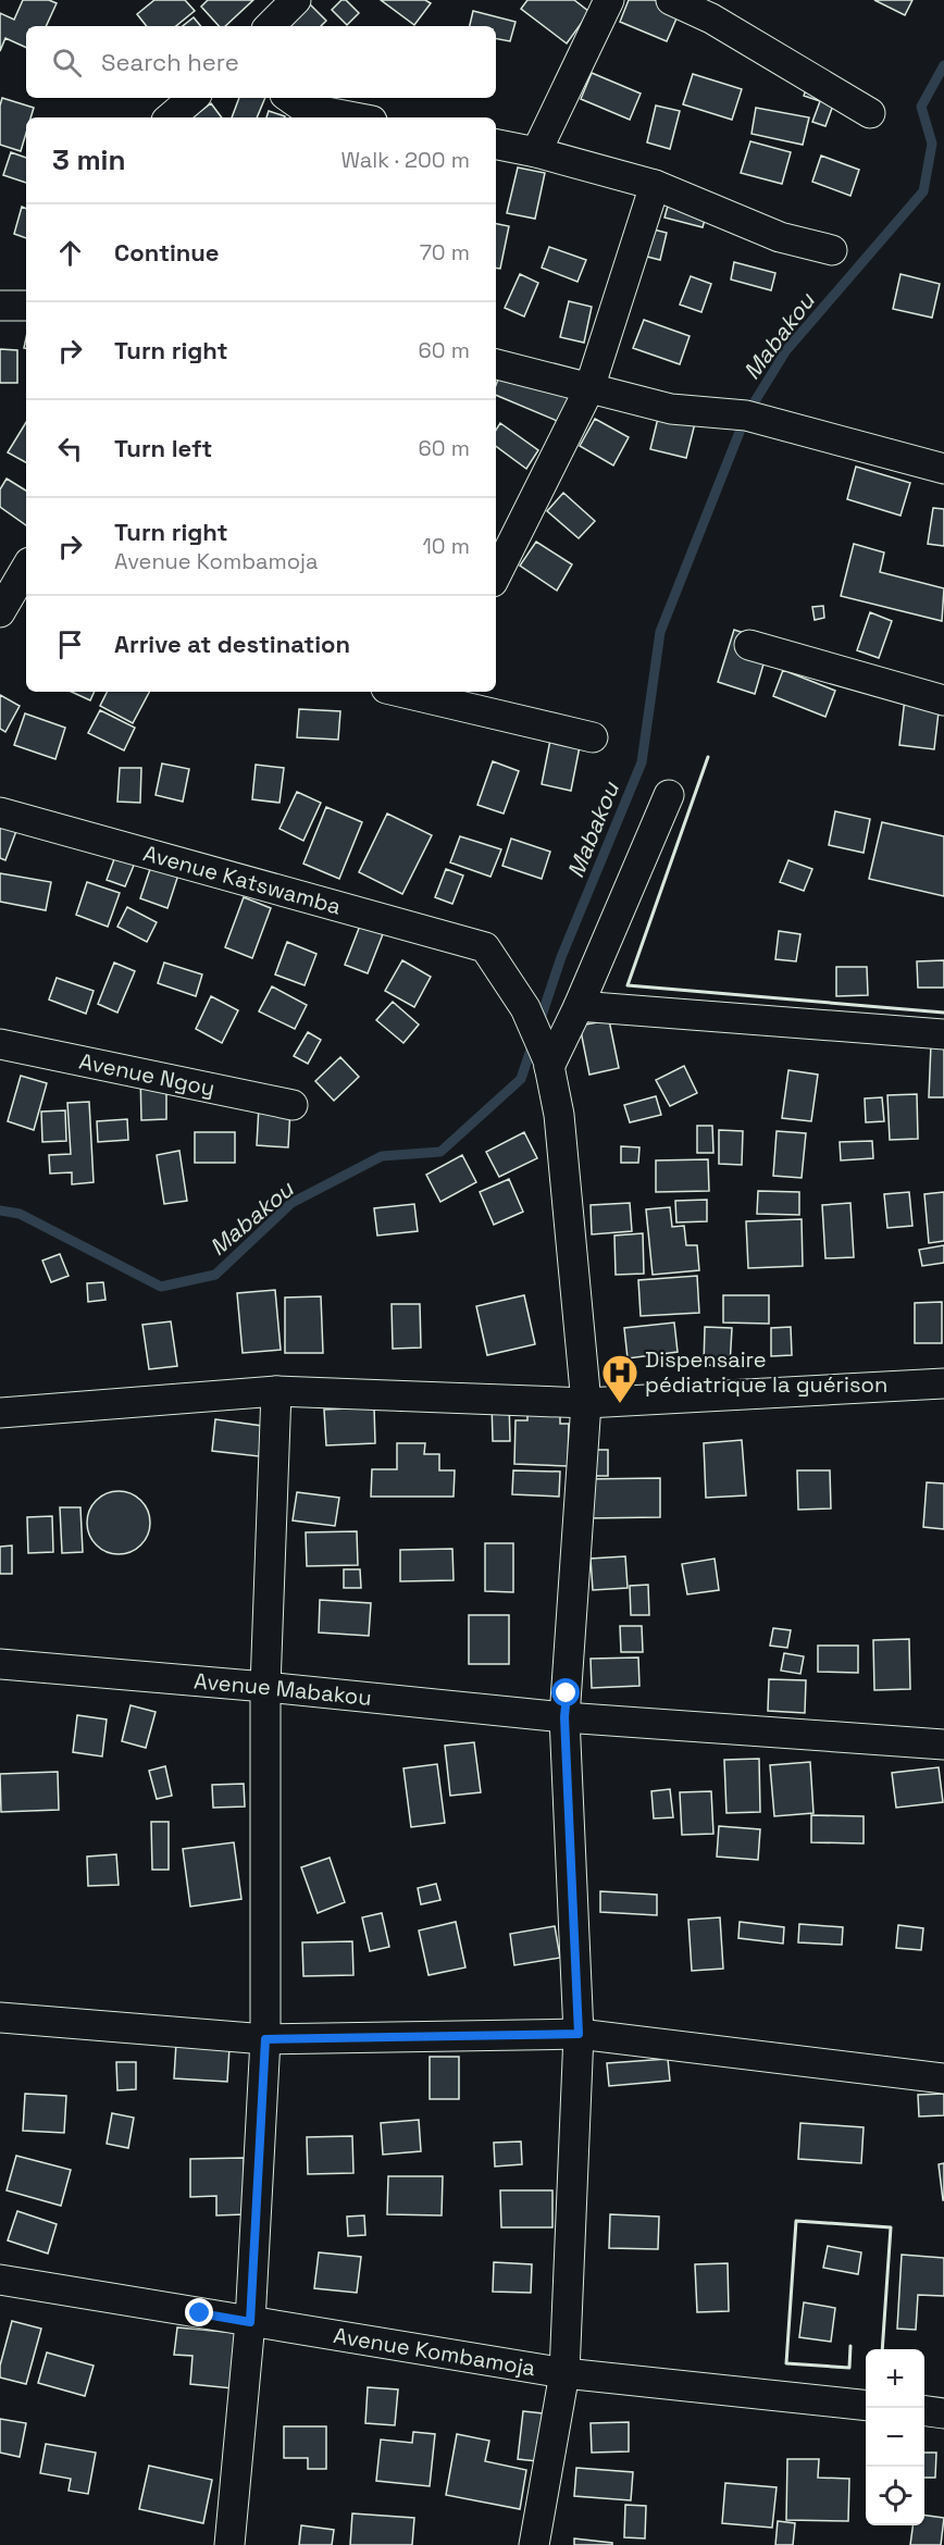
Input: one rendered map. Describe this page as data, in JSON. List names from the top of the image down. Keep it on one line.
{"streets":{"street":["Avenue Katswamba","Avenue Ngoy","Avenue Mabakou","Avenue Kombamoja"]},"water":["Mabakou"],"places":{"hospital":["Dispensaire pédiatrique la guérison"]},"page":{"search":"Search here","heading":["3 min","Walk · 200 m"],"list":[["Continue","70 m"],["Turn right","60 m"],["Turn left","60 m"],["Turn right","Avenue Kombamoja","10 m"],"Arrive at destination"],"map_buttons":["+","−"]}}
